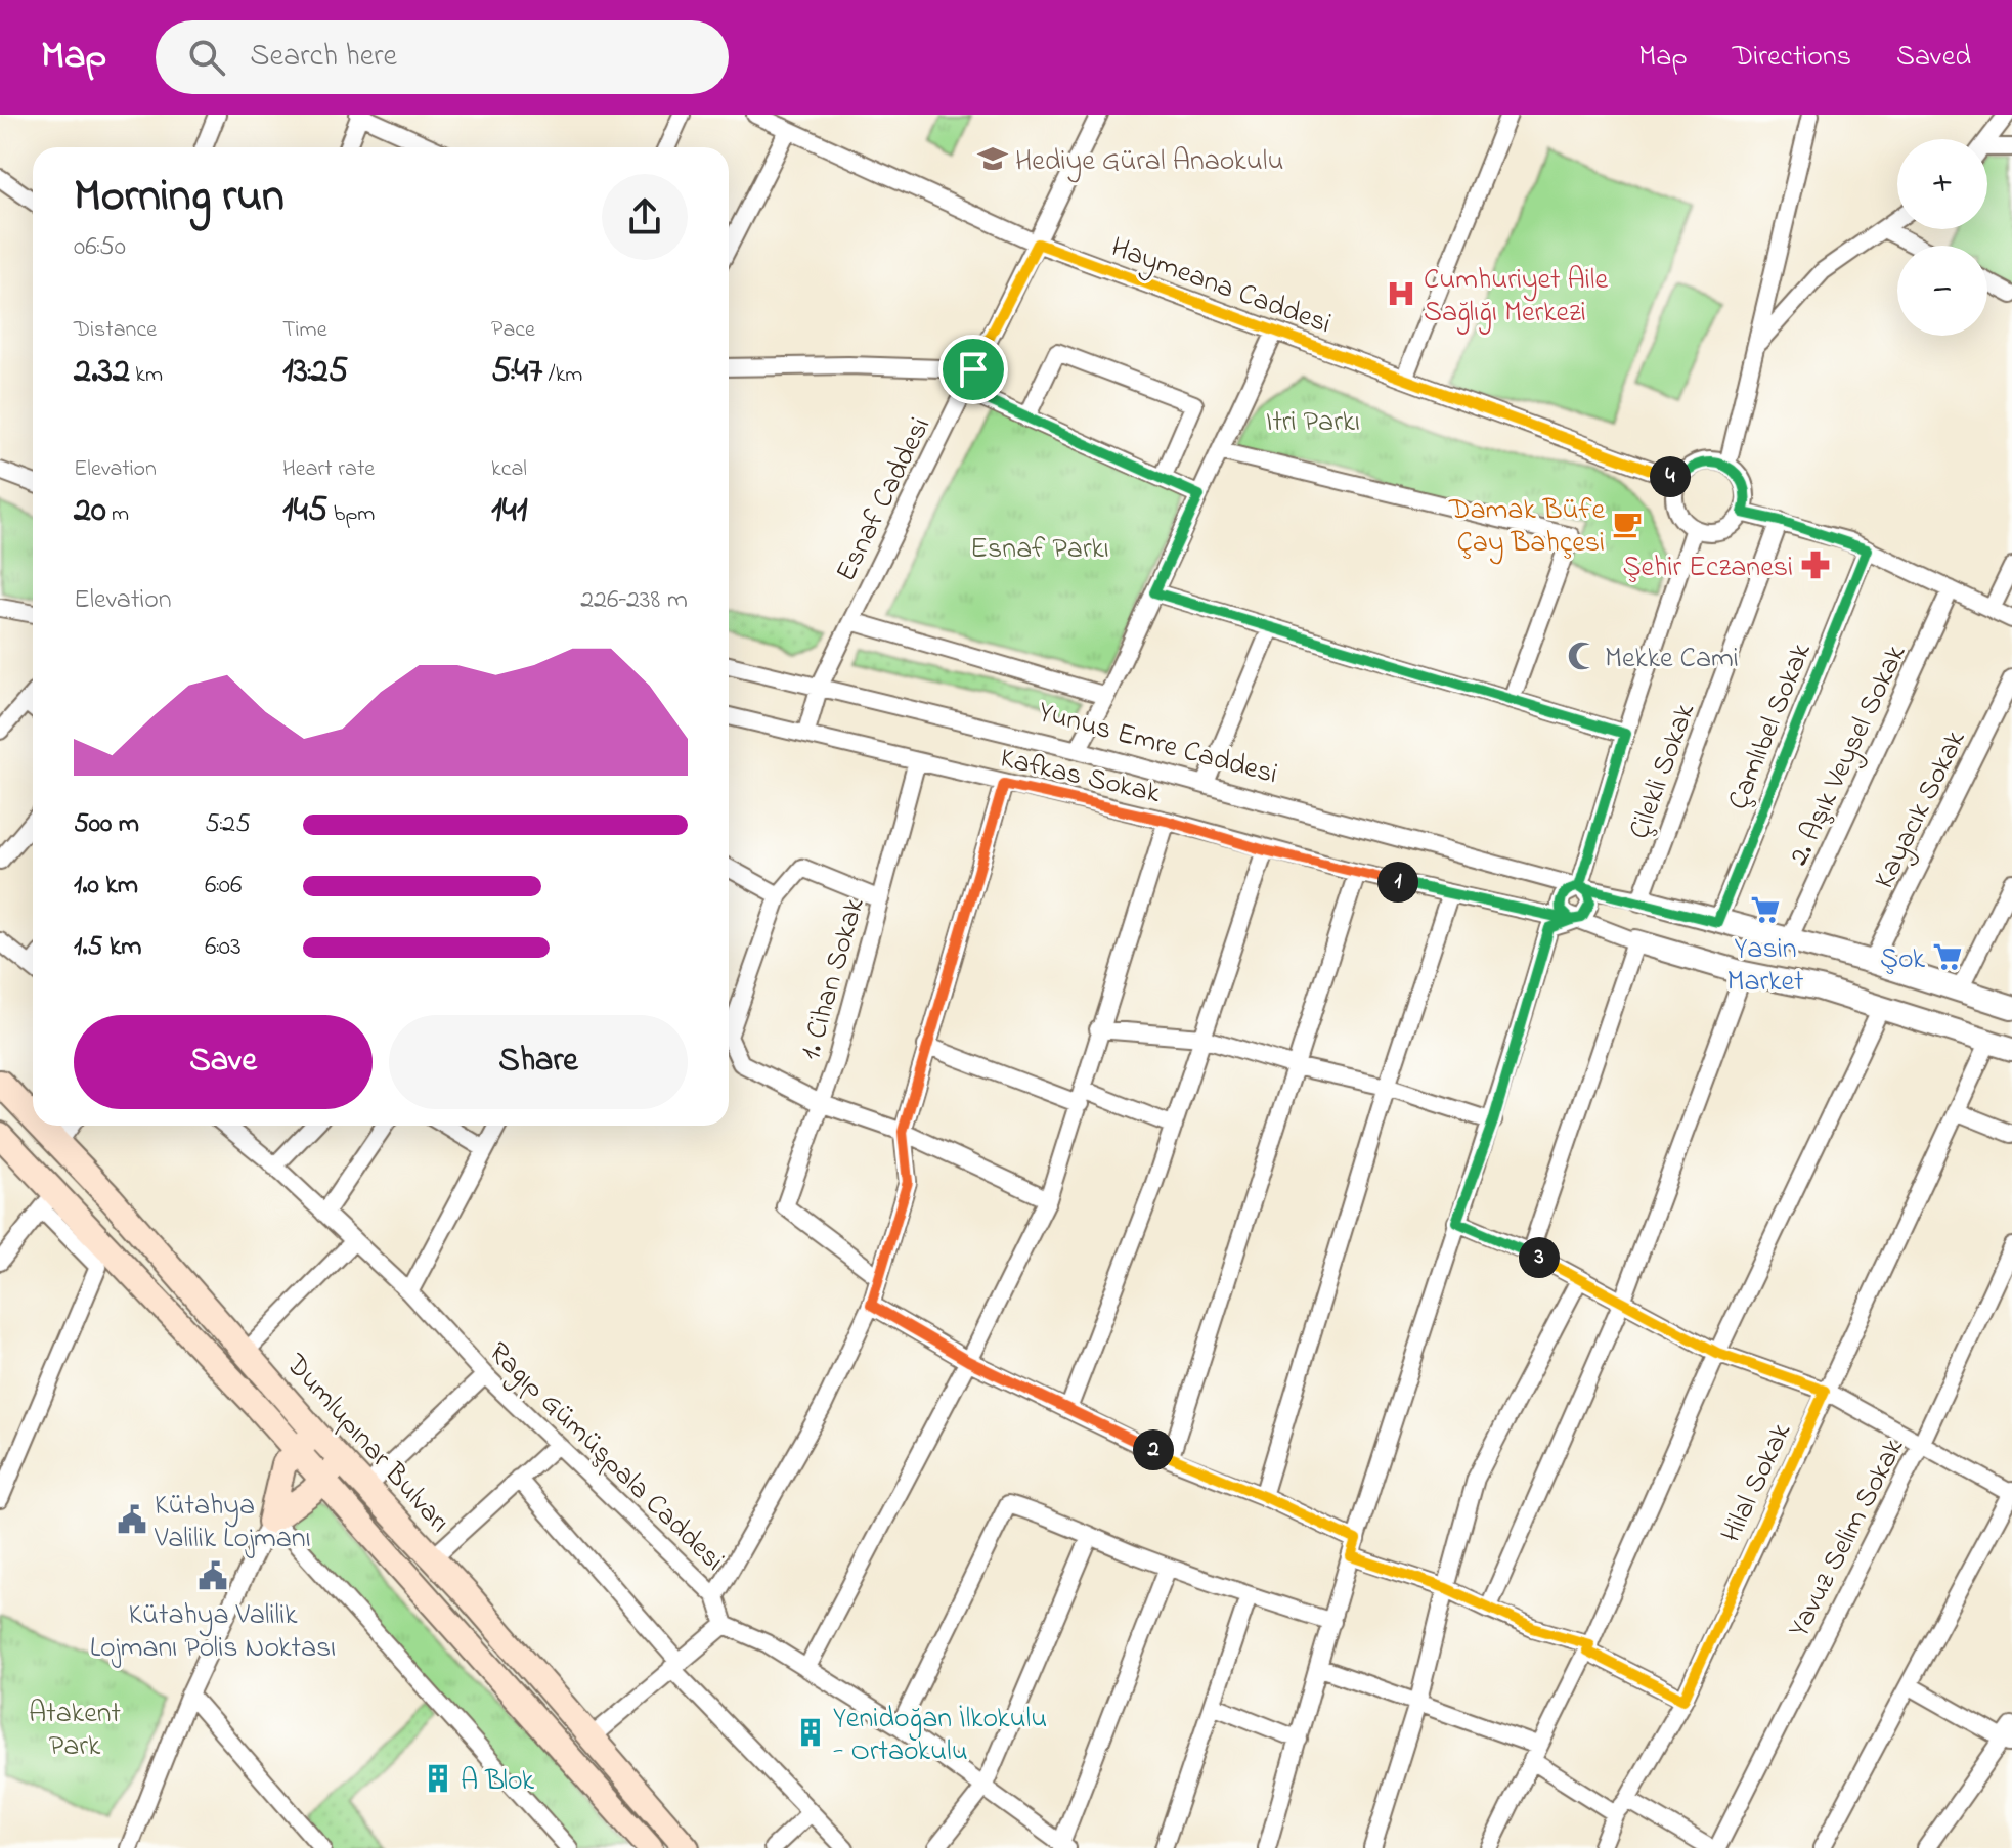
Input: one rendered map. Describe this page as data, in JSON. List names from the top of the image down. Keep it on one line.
{"streets":{"main road":["Dumlupınar Bulvarı"],"street":["Haymeana Caddesi","Esnaf Caddesi","Çamlıbel Sokak","Yunus Emre Caddesi","2. Aşık Veysel Sokak","Çilekli Sokak","Kafkas Sokak","Kayacık Sokak","1. Cihan Sokak","Ragıp Gümüşpala Caddesi","Hilal Sokak","Yavuz Selim Sokak"]},"crossings":[["Haymeana Caddesi","Esnaf Caddesi"],["Esnaf Caddesi","Yunus Emre Caddesi"],["Esnaf Caddesi","Kafkas Sokak"],["Yunus Emre Caddesi","Çilekli Sokak"],["Kafkas Sokak","1. Cihan Sokak"]],"parks":["Itri Parkı","Esnaf Parkı","Atakent Park"],"places":{"school or university":["Hediye Güral Anaokulu"],"hospital":["Cumhuriyet Aile Sağlığı Merkezi"],"cafe":["Damak Büfe Çay Bahçesi"],"pharmacy":["Şehir Eczanesi"],"mosque":["Mekke Cami"],"supermarket":["Yasin Market","Şok"],"public building":["Kütahya Valilik Lojmanı","Kütahya Valilik Lojmanı Polis Noktası"],"building":["Yenidoğan İlkokulu - Ortaokulu","A Blok"]},"page":{"header":"Map","search":"Search here","nav":["Map","Directions","Saved"],"map_buttons":["+","−"],"heading":["Morning run","06:50"],"stats":[["Distance","2.32 km"],["Time","13:25"],["Pace","5:47 /km"],["Elevation","20 m"],["Heart rate","145 bpm"],["kcal","141"]],"pins":["4","1","3","2"],"chart":["Elevation","226–238 m"],"list":[{"name":"500 m","note":"5:25"},{"name":"1.0 km","note":"6:06"},{"name":"1.5 km","note":"6:03"}],"buttons":["Save","Share"]}}
